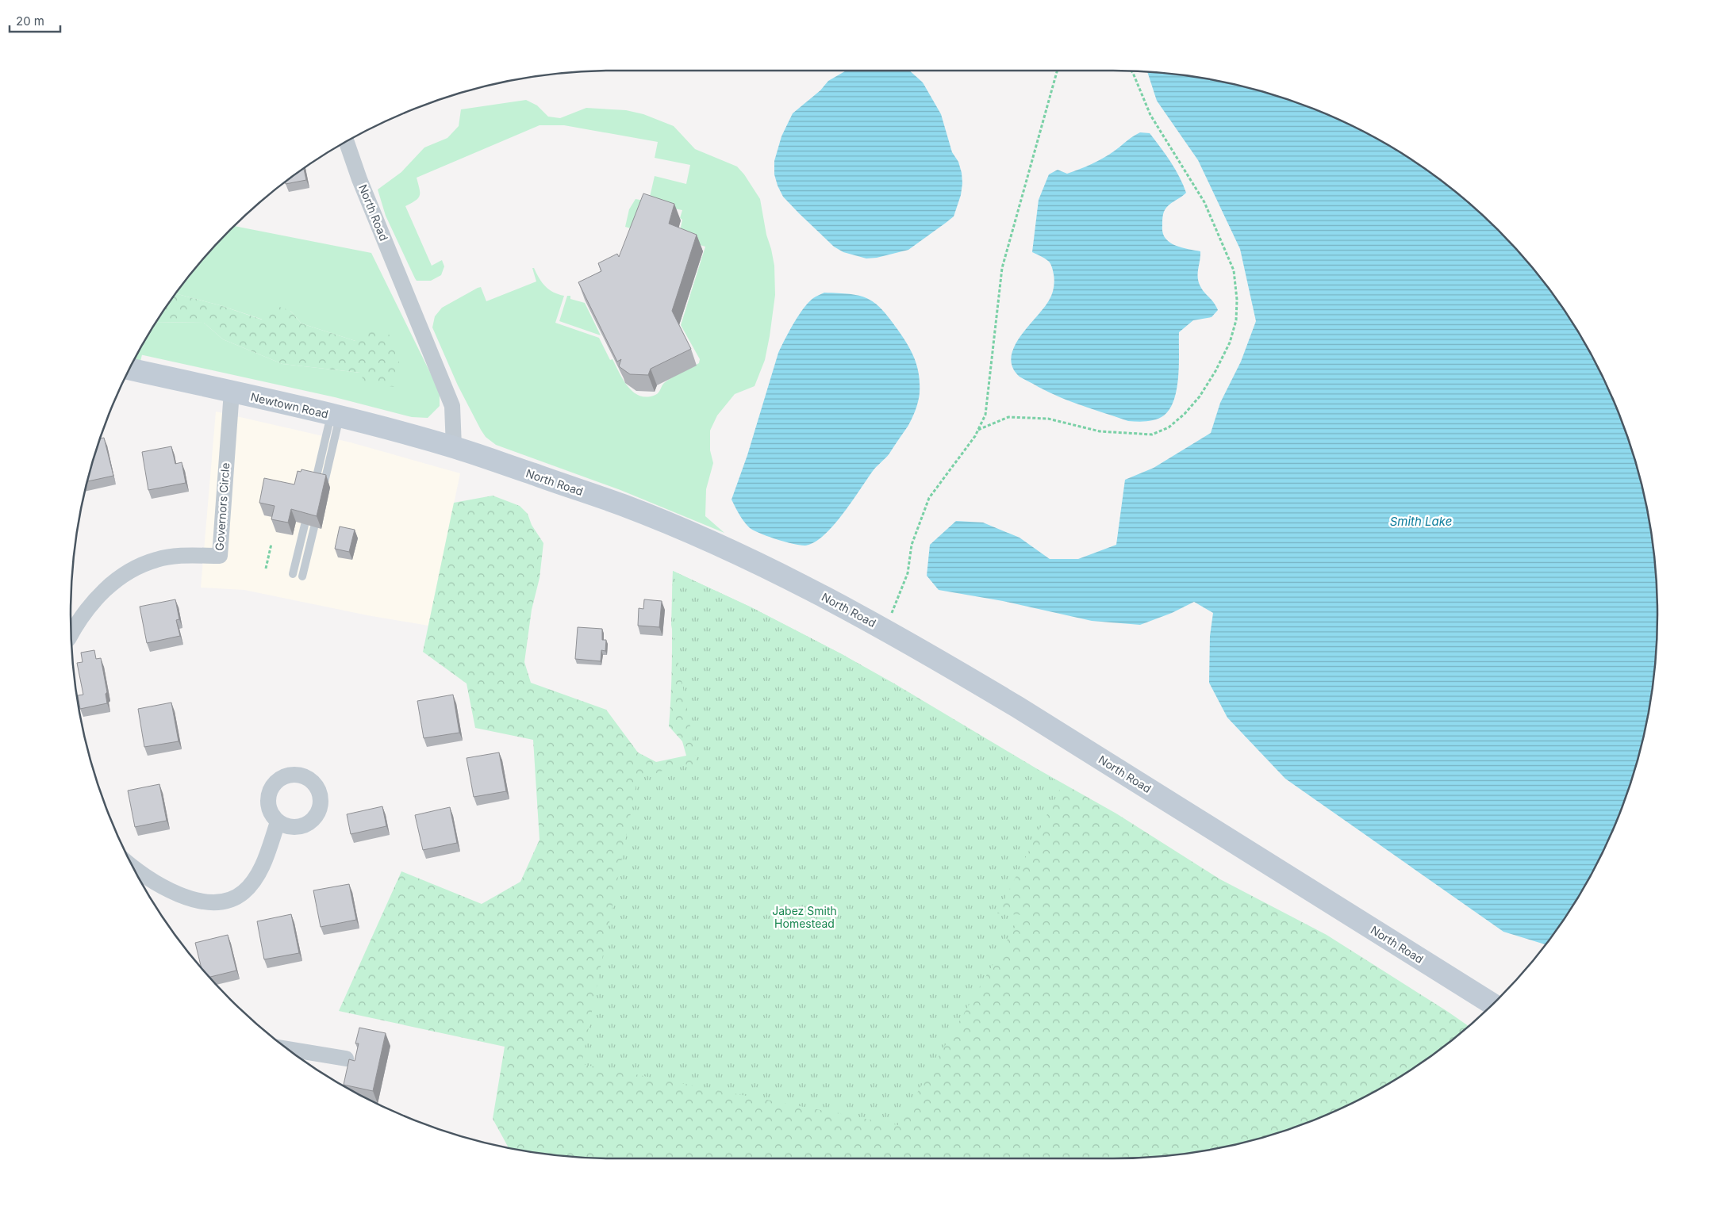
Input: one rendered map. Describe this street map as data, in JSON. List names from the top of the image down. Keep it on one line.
{"streets":{"main road":["North Road","Newtown Road"],"street":["Governors Circle"]},"crossings":[["North Road","Newtown Road"],["Newtown Road","Governors Circle"]],"water":["Smith Lake"],"parks":["Jabez Smith Homestead"],"scale_bar":"20 m"}
